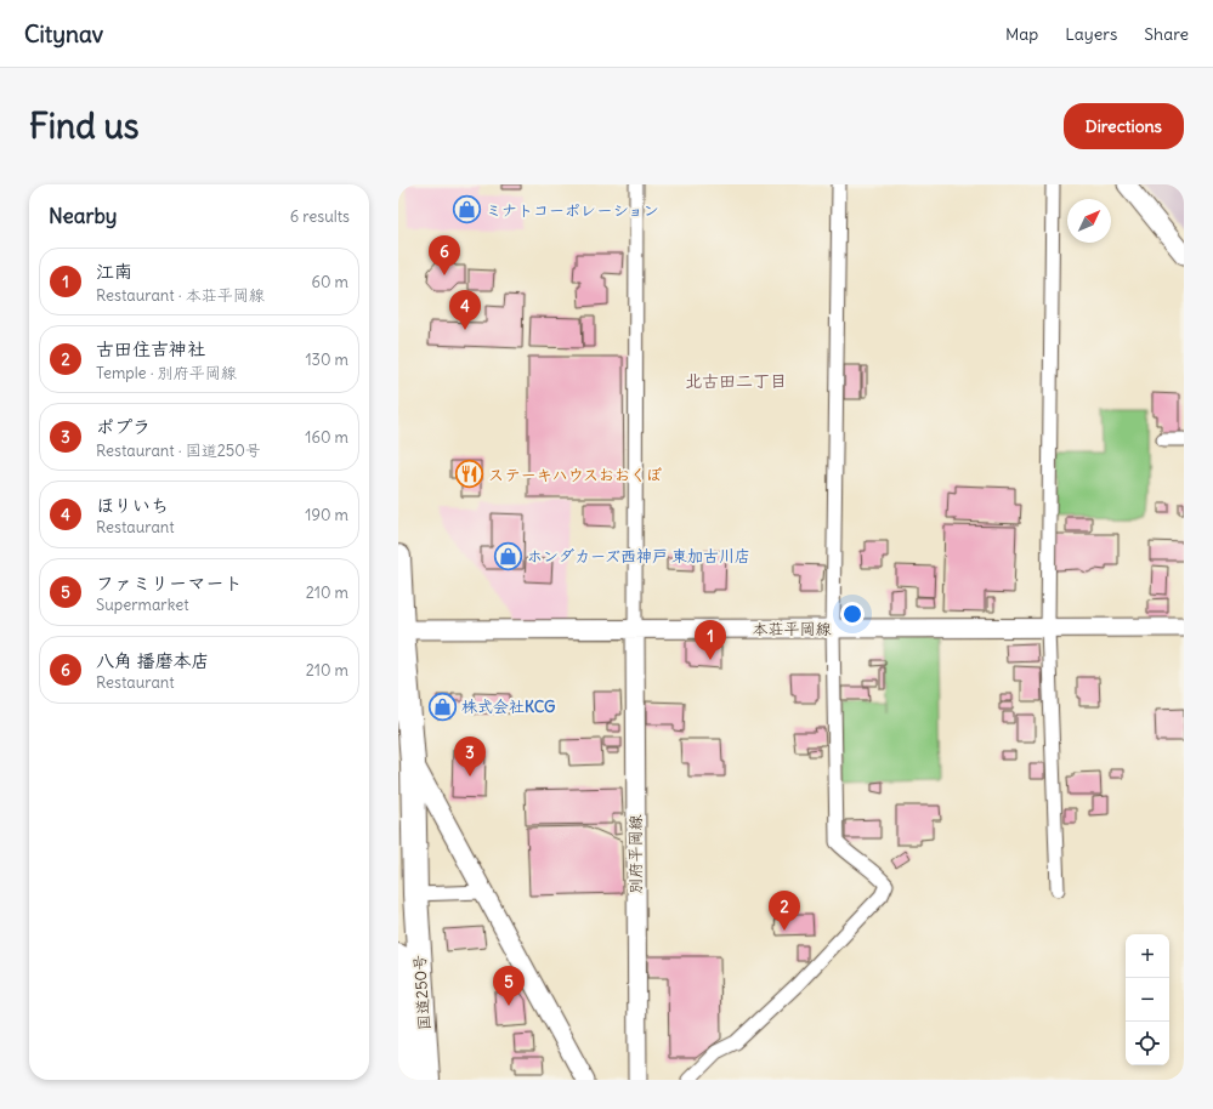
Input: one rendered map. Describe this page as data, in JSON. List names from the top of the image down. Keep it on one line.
{"streets":{"highway":["国道250号"],"main road":["本荘平岡線","別府平岡線"]},"crossings":[["本荘平岡線","別府平岡線"],["本荘平岡線","国道250号"]],"districts":["北古田二丁目"],"places":{"shop":["ミナトコーポレーション","ホンダカーズ西神戸 東加古川店","株式会社KCG"],"restaurant":["ステーキハウスおおくぼ"]},"north":"top right","page":{"header":"Citynav","nav":["Map","Layers","Share"],"buttons":"Directions","title":"Find us","heading":["Nearby","6 results"],"pins":["6","4","1","3","2","5"],"list":[{"mark":"1","name":"江南","note":"Restaurant · 本荘平岡線","value":"60 m"},{"mark":"2","name":"古田住吉神社","note":"Temple · 別府平岡線","value":"130 m"},{"mark":"3","name":"ポプラ","note":"Restaurant · 国道250号","value":"160 m"},{"mark":"4","name":"ほりいち","note":"Restaurant","value":"190 m"},{"mark":"5","name":"ファミリーマート","note":"Supermarket","value":"210 m"},{"mark":"6","name":"八角 播磨本店","note":"Restaurant","value":"210 m"}],"map_buttons":["+","−"]}}
